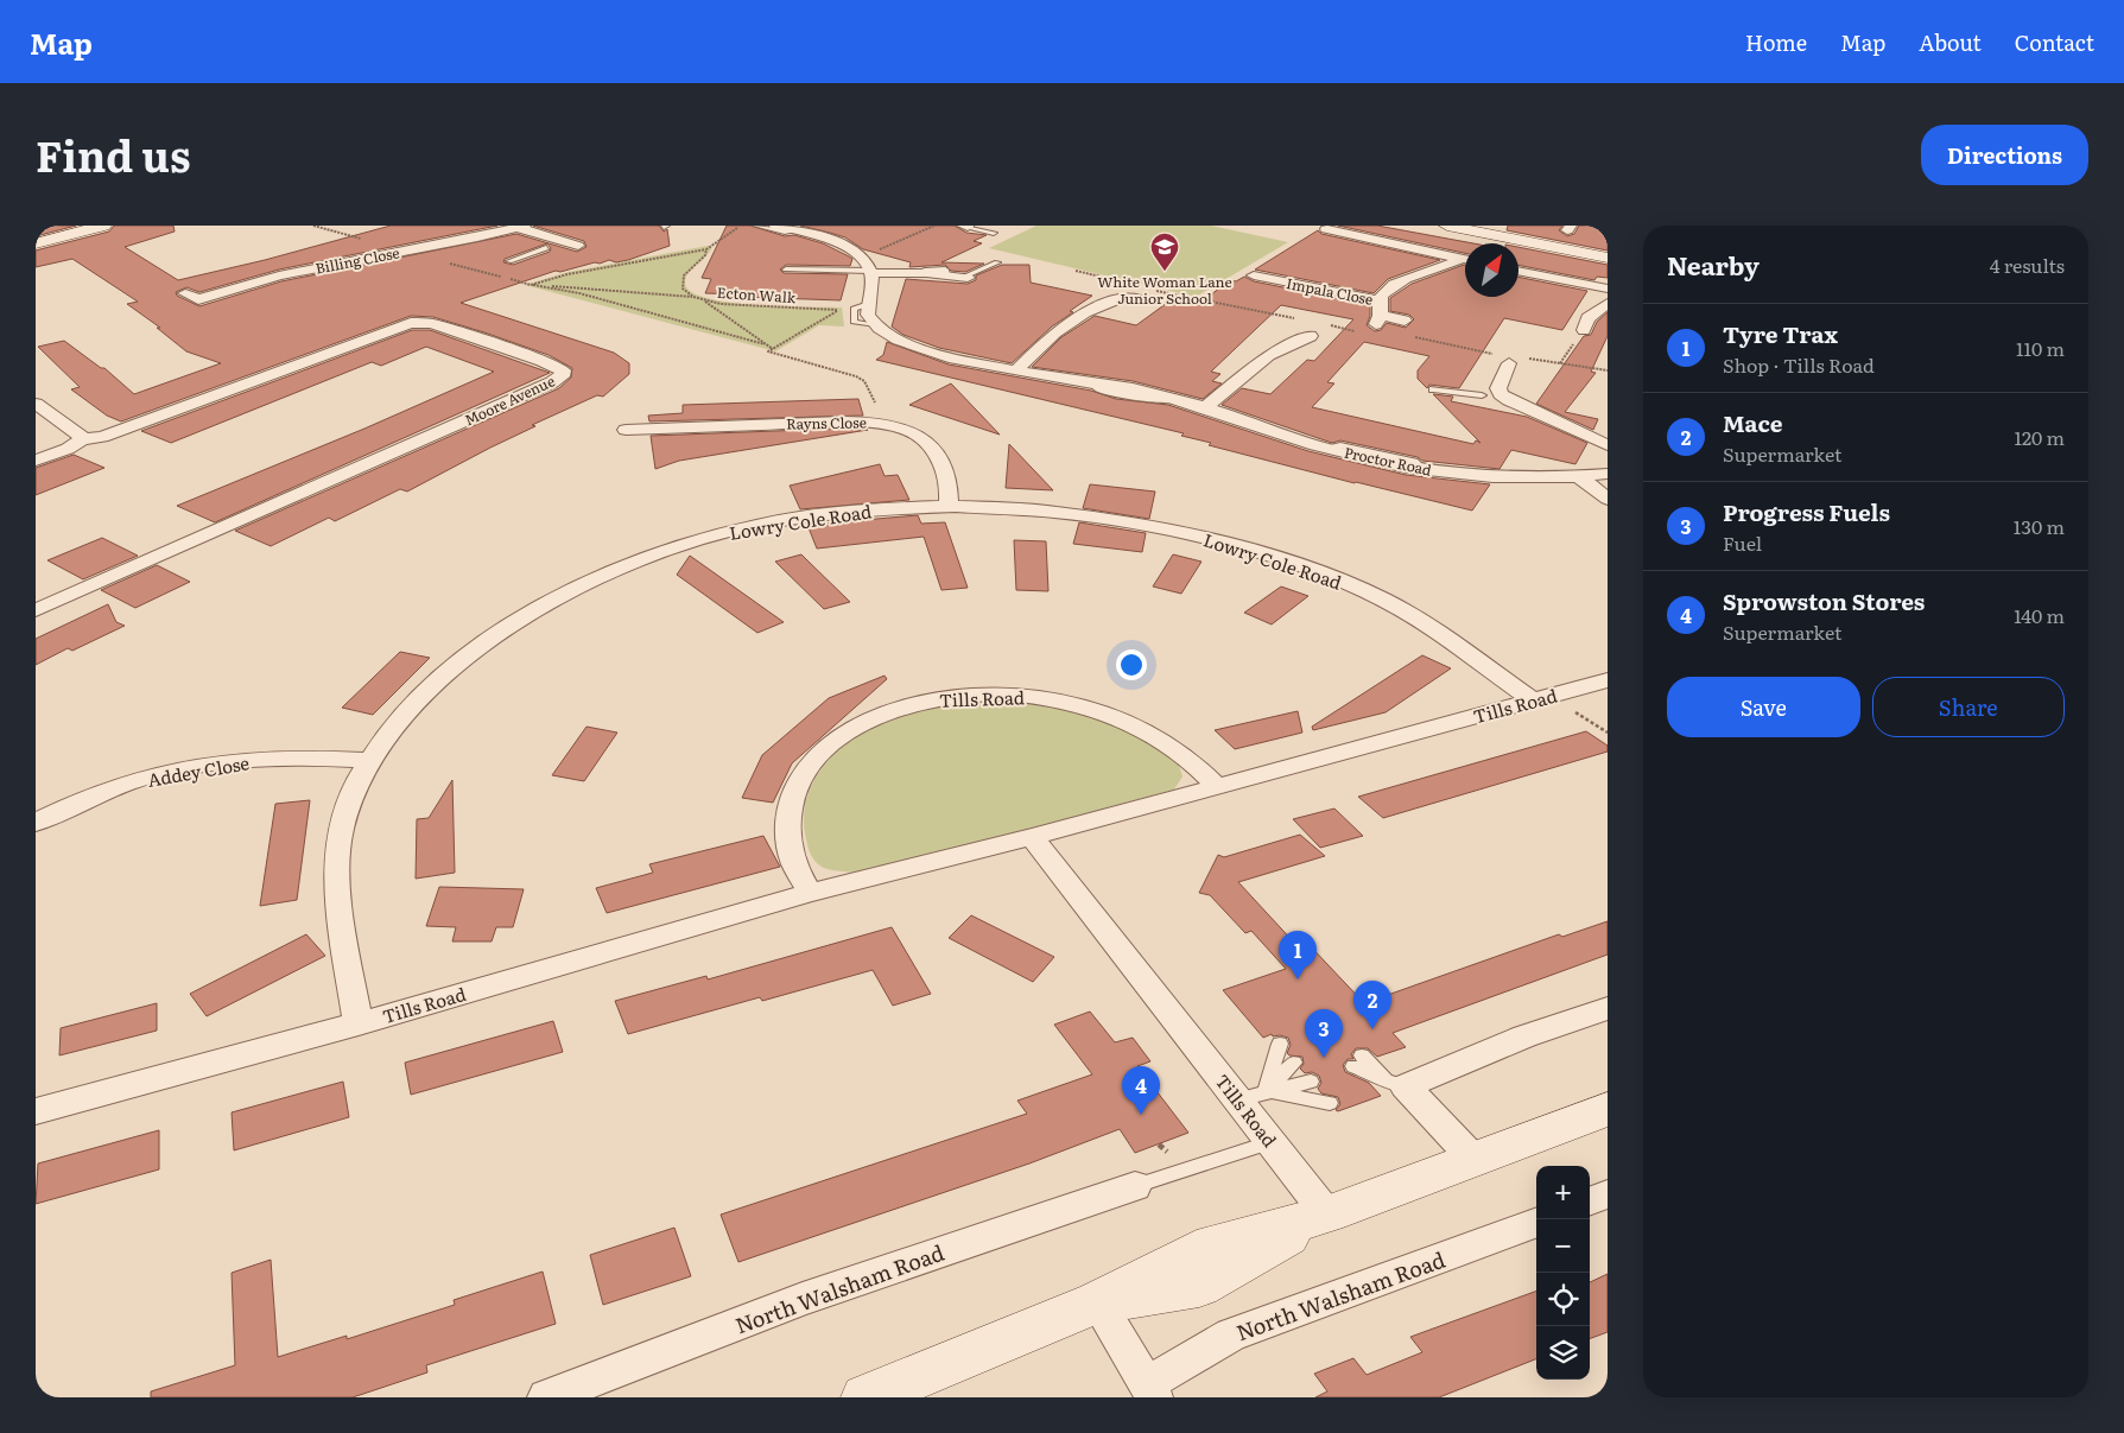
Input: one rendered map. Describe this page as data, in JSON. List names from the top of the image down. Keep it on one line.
{"streets":{"street":["Billing Close","Impala Close","Moore Avenue","Rayns Close","Proctor Road","Lowry Cole Road","Tills Road","Addey Close","North Walsham Road"],"path":["Ecton Walk"]},"crossings":[["Rayns Close","Lowry Cole Road"],["Lowry Cole Road","Tills Road"],["Lowry Cole Road","Addey Close"]],"places":{"school or university":["White Woman Lane Junior School"]},"north":"top right","page":{"header":"Map","nav":["Home","Map","About","Contact"],"title":"Find us","buttons":["Directions",["Save","Share"]],"heading":["Nearby","4 results"],"list":[{"mark":"1","name":"Tyre Trax","note":"Shop · Tills Road","value":"110 m"},{"mark":"2","name":"Mace","note":"Supermarket","value":"120 m"},{"mark":"3","name":"Progress Fuels","note":"Fuel","value":"130 m"},{"mark":"4","name":"Sprowston Stores","note":"Supermarket","value":"140 m"}],"pins":["1","2","3","4"],"map_buttons":["+","−"]}}
